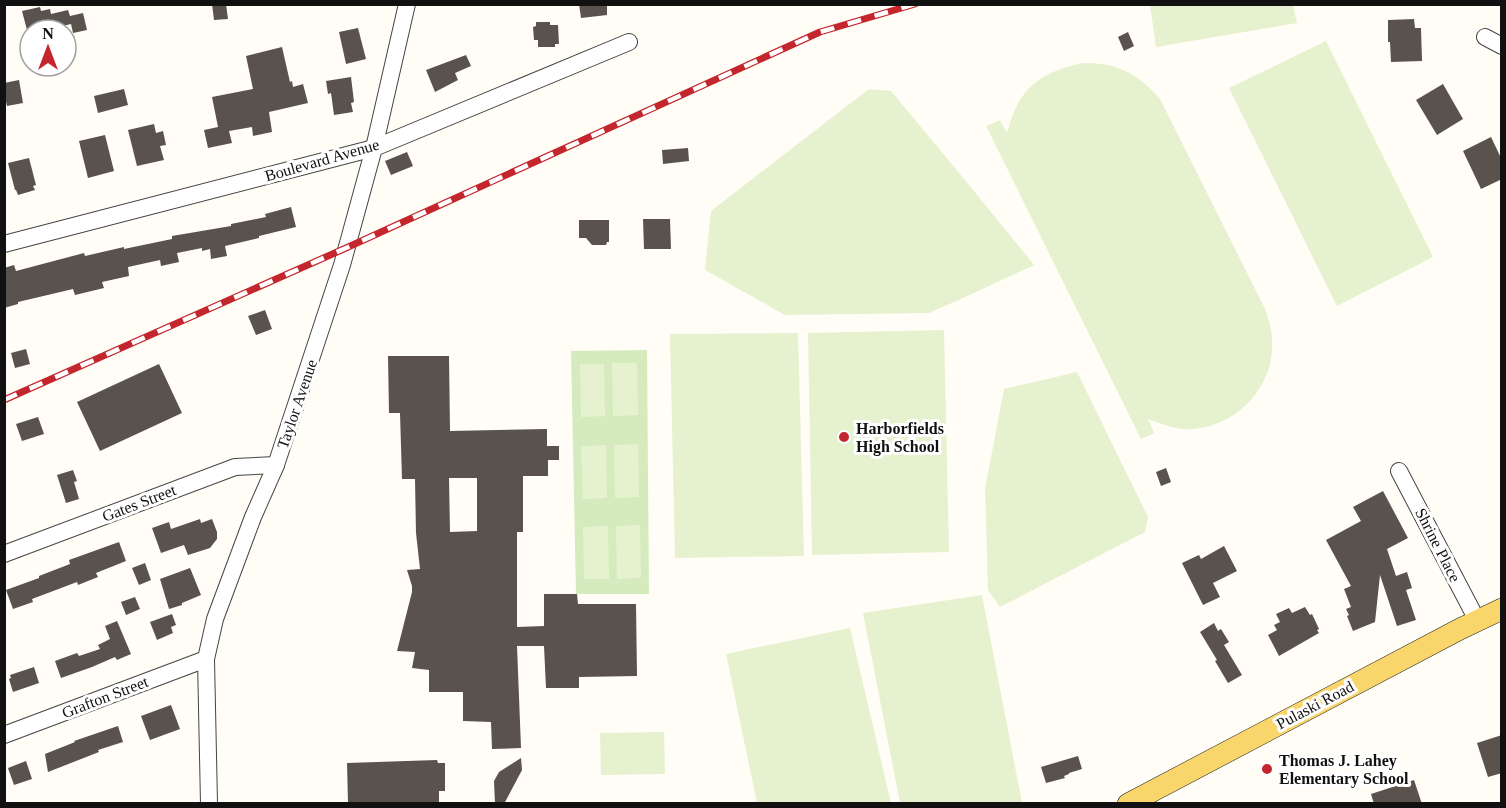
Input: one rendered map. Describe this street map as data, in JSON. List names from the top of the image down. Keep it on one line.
{"streets":{"main road":["Pulaski Road"],"street":["Boulevard Avenue","Taylor Avenue","Gates Street","Shrine Place","Grafton Street"]},"crossings":[["Boulevard Avenue","Taylor Avenue"],["Taylor Avenue","Gates Street"],["Taylor Avenue","Grafton Street"],["Shrine Place","Pulaski Road"]],"places":["Harborfields High School","Thomas J. Lahey Elementary School"],"north":"top"}
